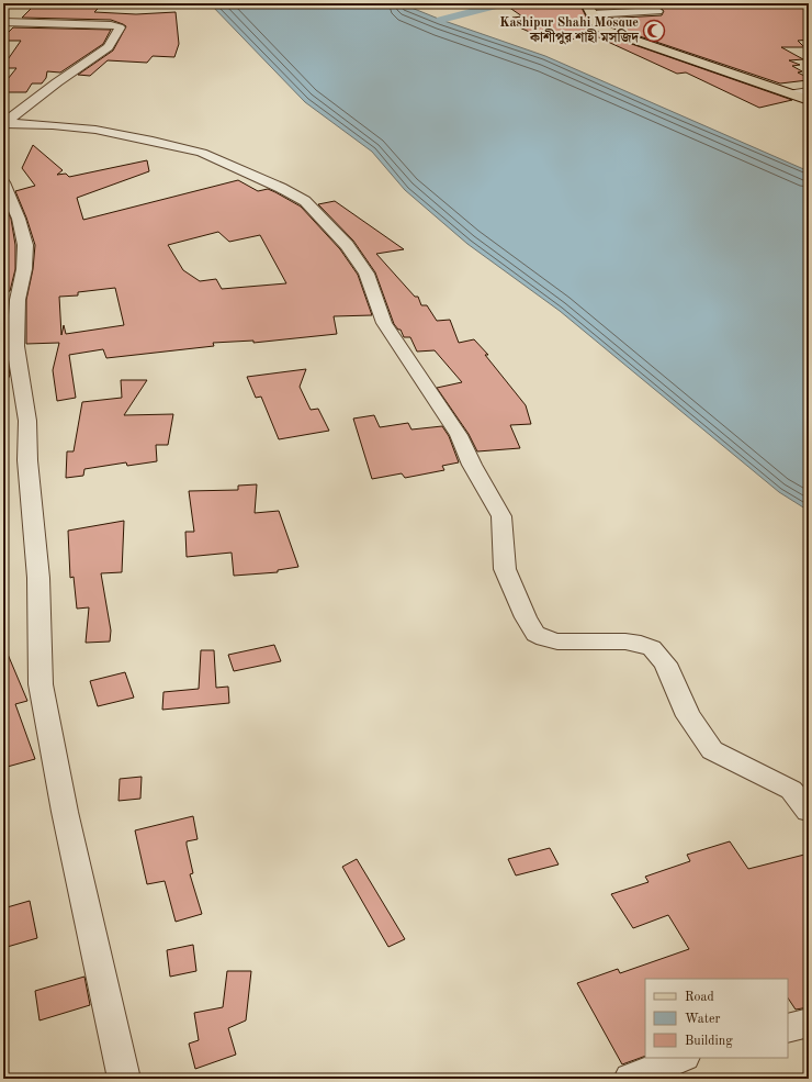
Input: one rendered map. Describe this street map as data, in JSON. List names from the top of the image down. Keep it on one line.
{"places":{"mosque":["Kashipur Shahi Mosque কাশীপুর শাহী মসজিদ"]},"legend":["Road","Water","Building"]}
